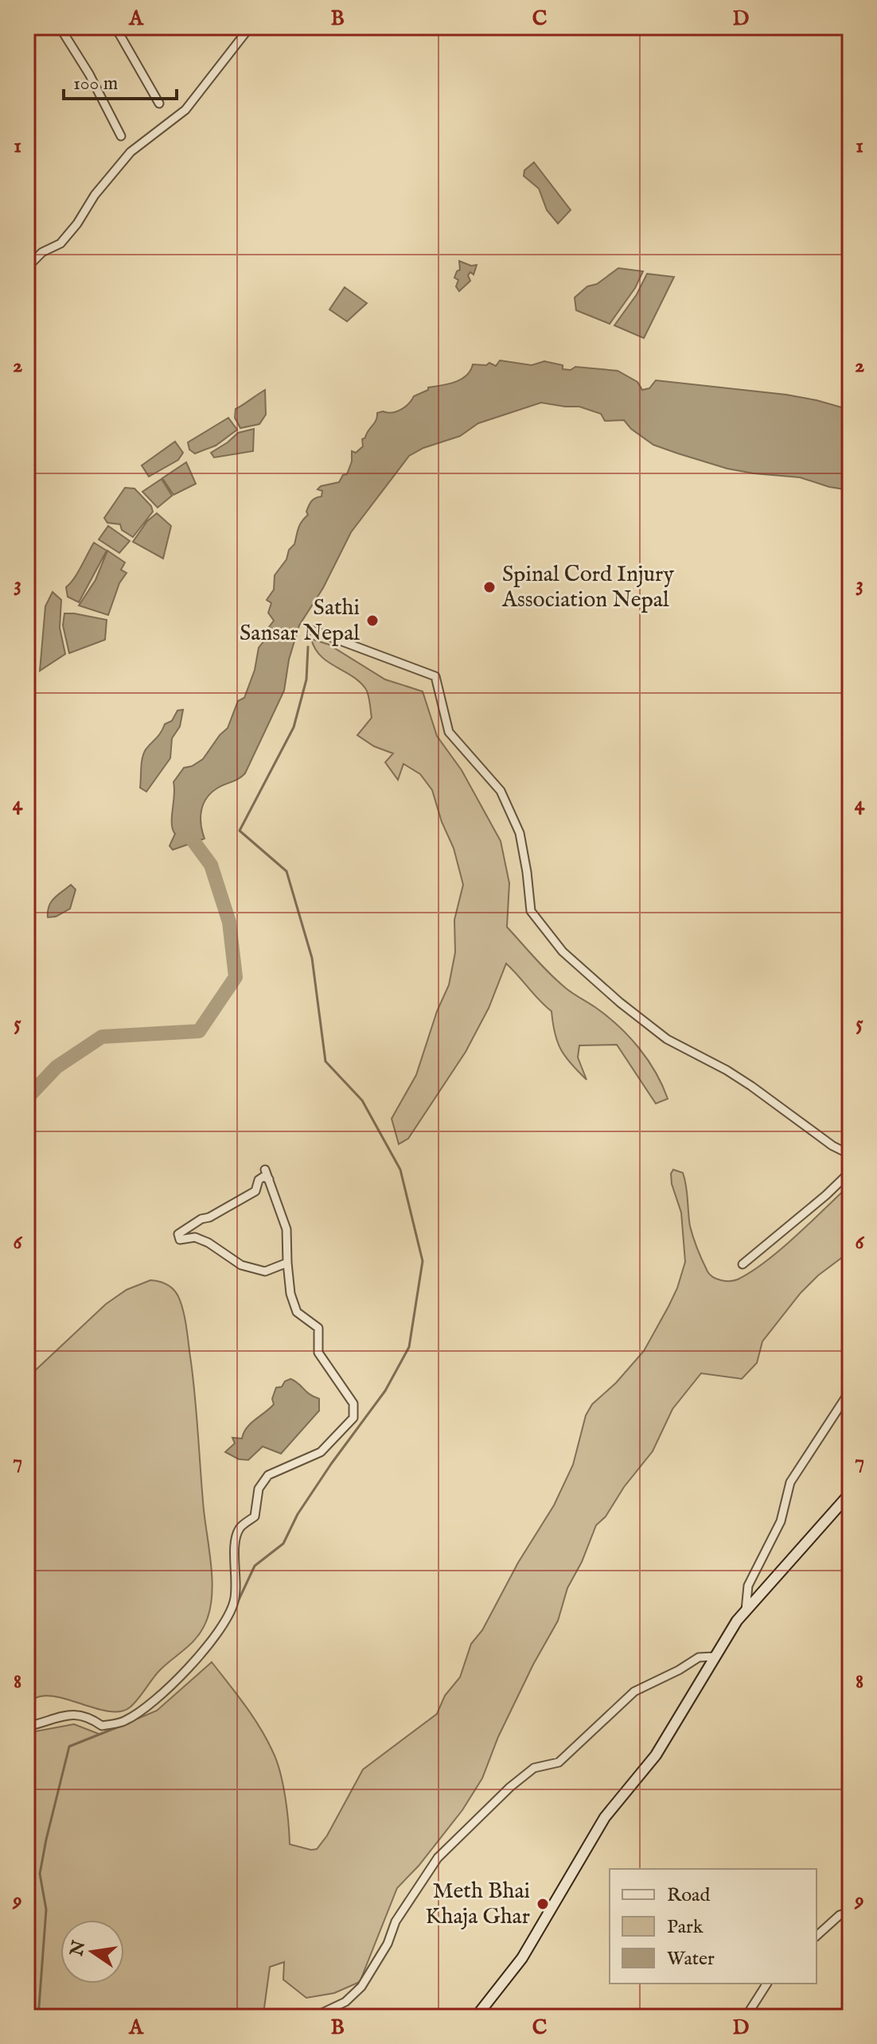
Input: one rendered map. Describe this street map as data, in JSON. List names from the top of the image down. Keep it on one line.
{"places":["Spinal Cord Injury Association Nepal","Sathi Sansar Nepal","Meth Bhai Khaja Ghar"],"legend":["Road","Park","Water"],"scale_bar":"100 m","north":"left","grid":{"columns":["A","B","C","D"],"rows":["1","2","3","4","5","6","7","8","9"]}}
